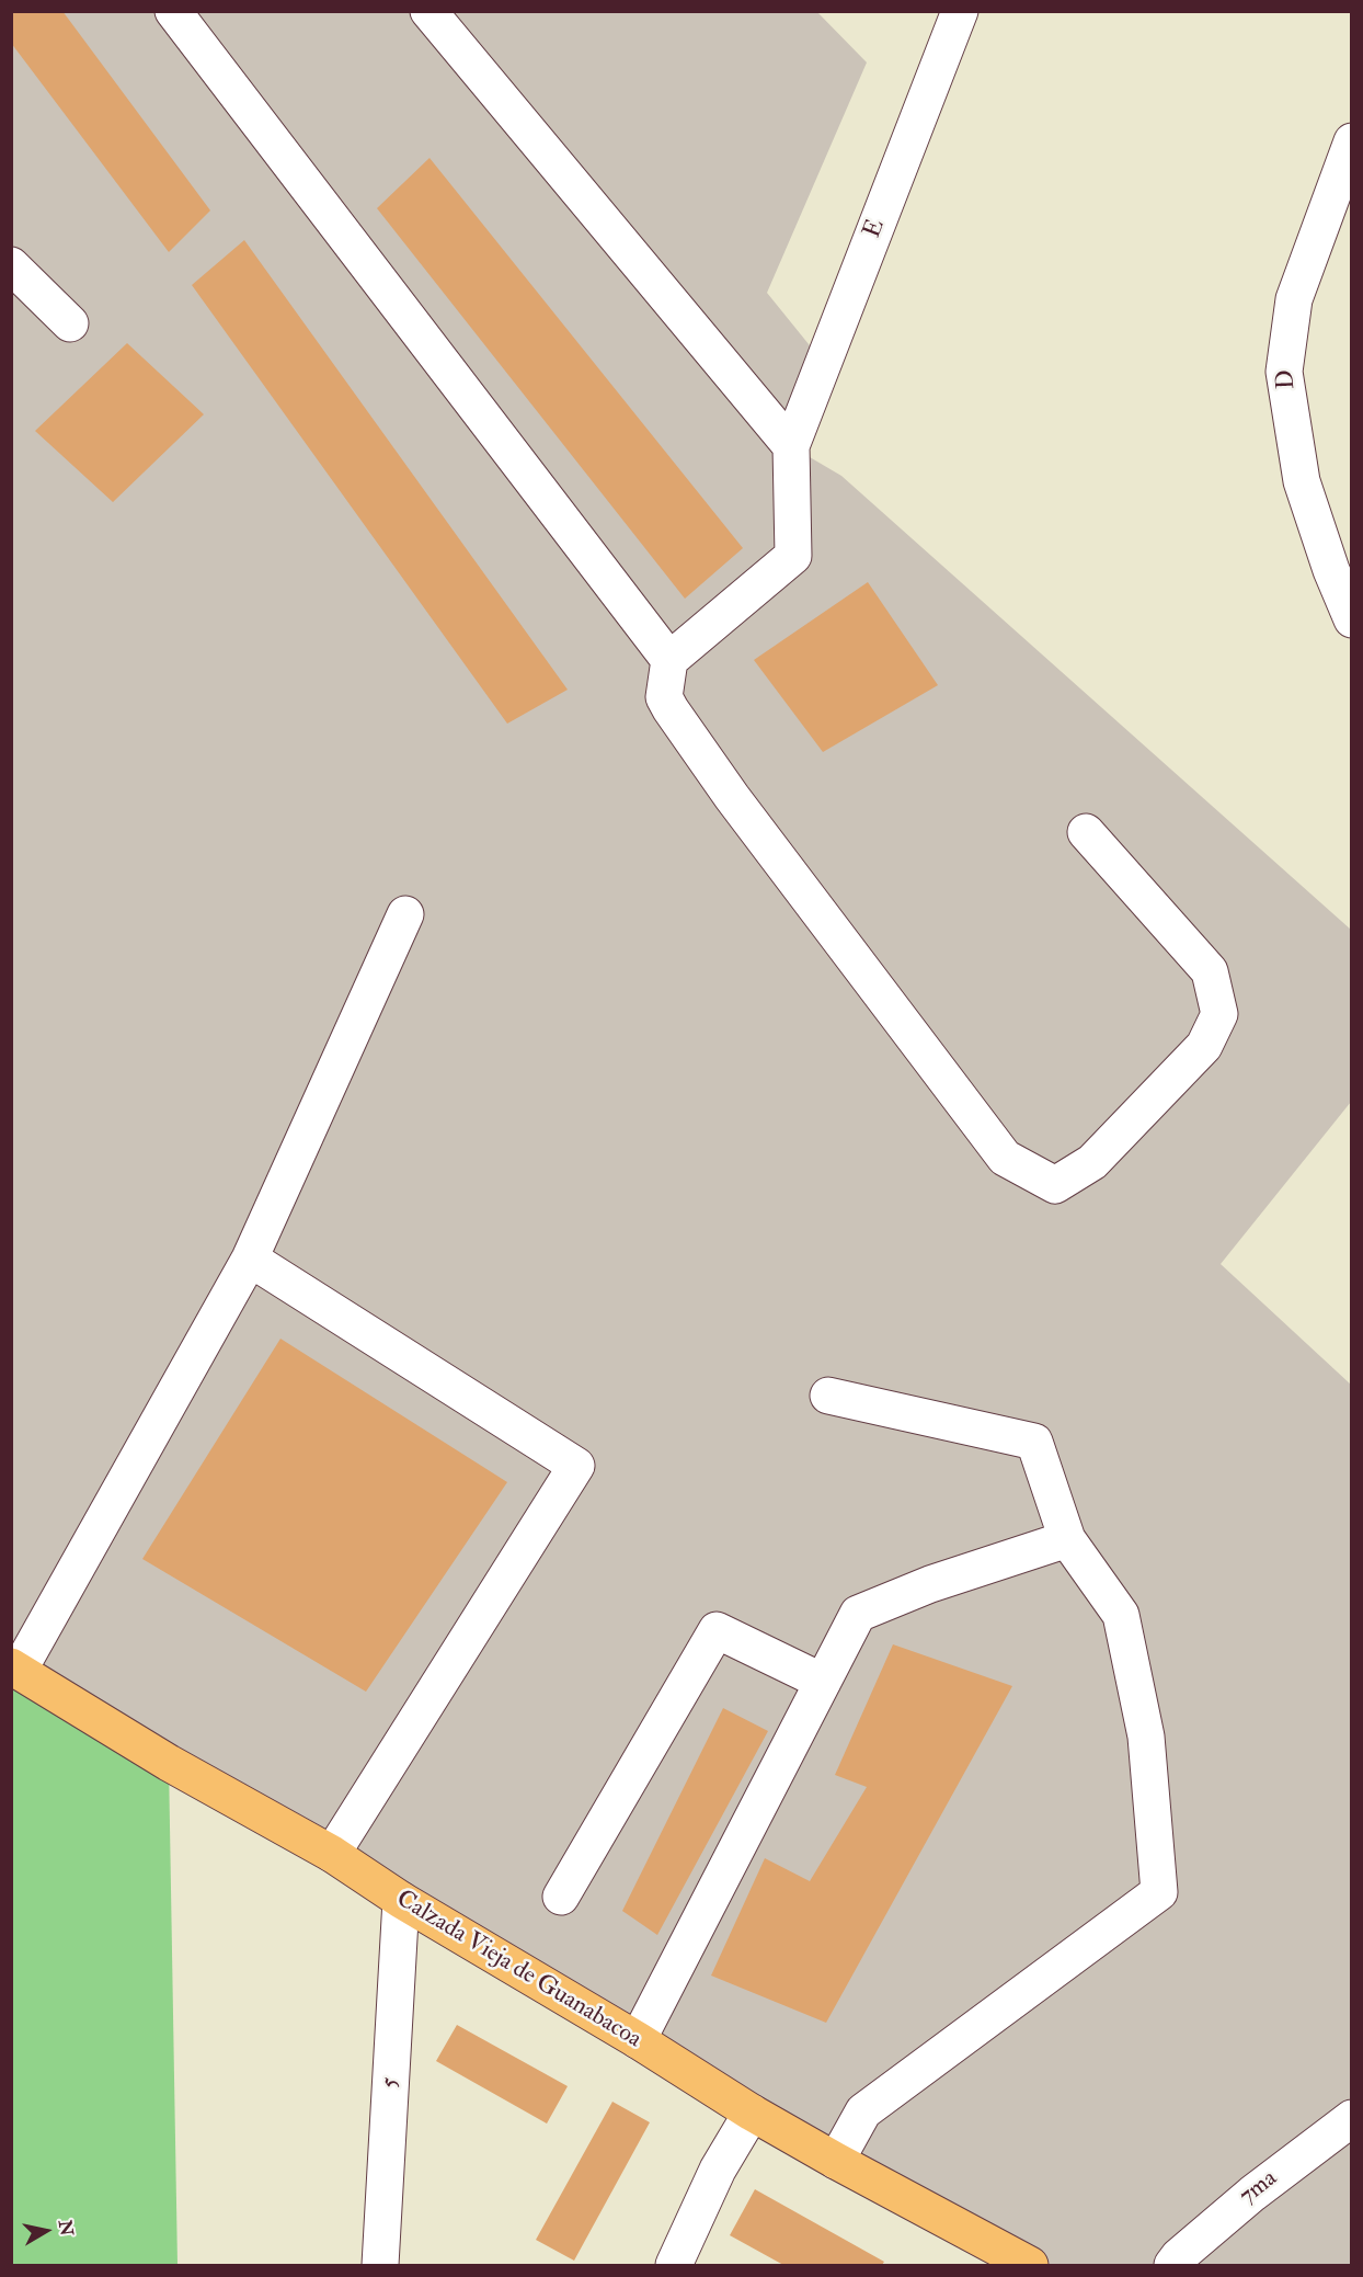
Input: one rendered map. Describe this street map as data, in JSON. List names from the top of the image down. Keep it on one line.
{"streets":{"main road":["Calzada Vieja de Guanabacoa"],"street":["E","D","5","7ma"]},"crossings":[["Calzada Vieja de Guanabacoa","5"]],"north":"right"}
